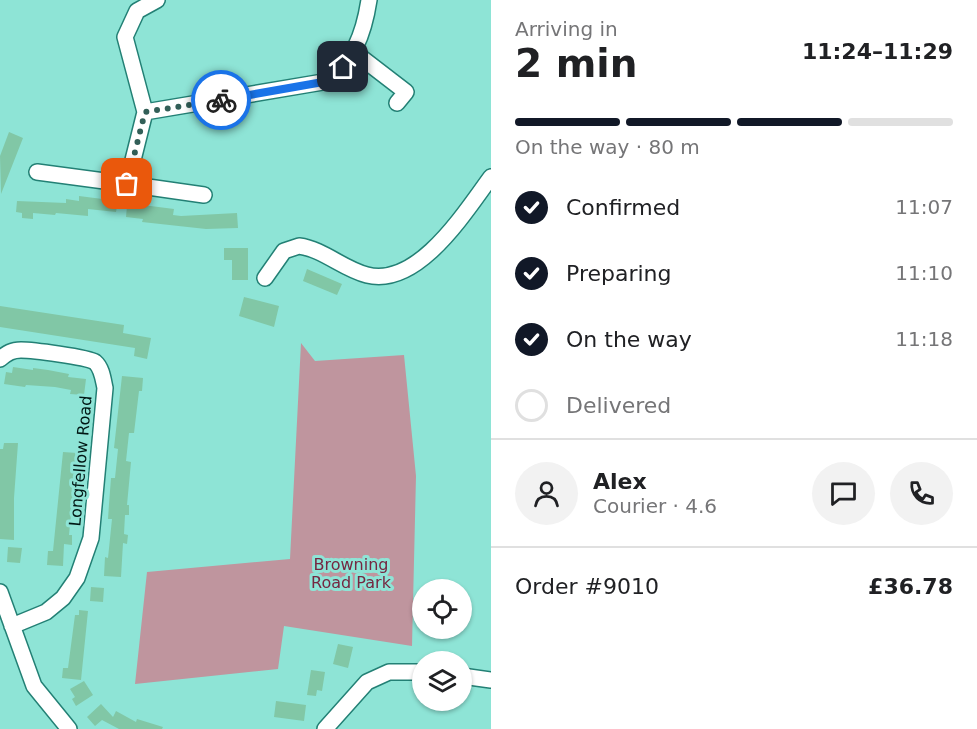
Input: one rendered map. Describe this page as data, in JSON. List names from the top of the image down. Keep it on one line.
{"streets":{"street":["Longfellow Road"]},"parks":["Browning Road Park"],"page":{"heading":["2 min","Arriving in","11:24–11:29"],"panel":["Alex","Courier · 4.6","Order #9010","£36.78"],"bar":"On the way · 80 m","list":[["Confirmed","11:07"],["Preparing","11:10"],["On the way","11:18"],"Delivered"]}}
